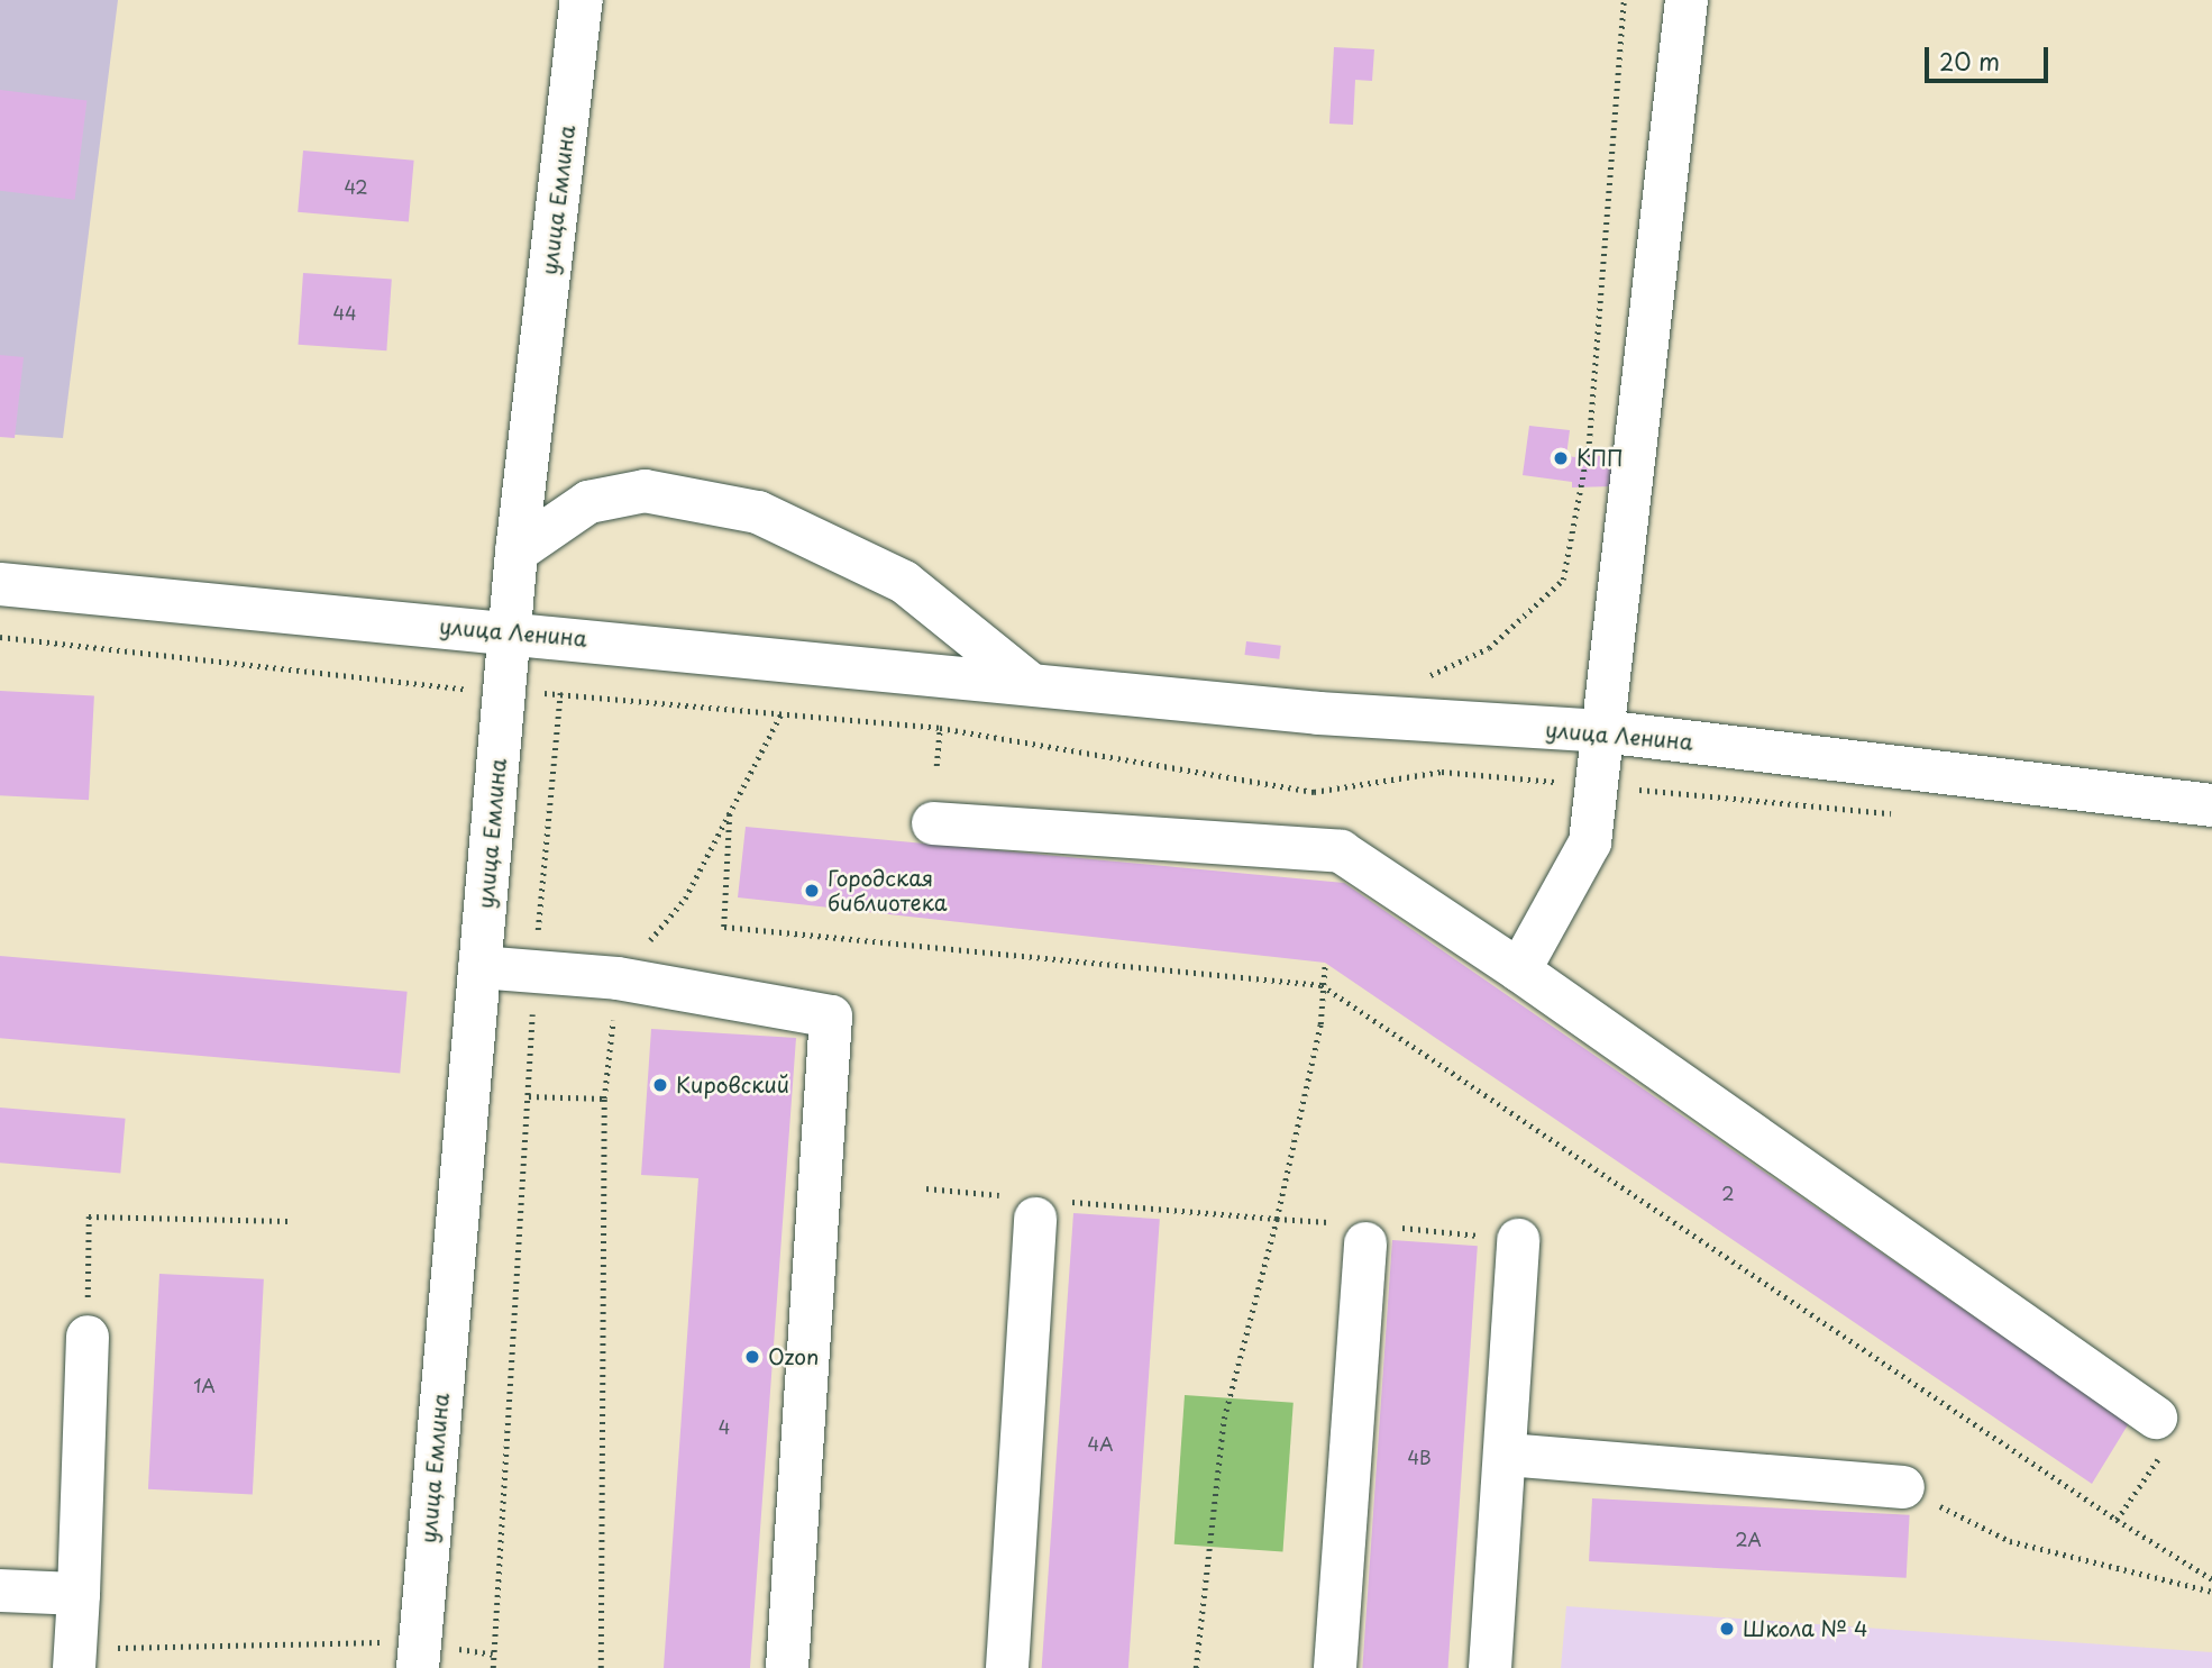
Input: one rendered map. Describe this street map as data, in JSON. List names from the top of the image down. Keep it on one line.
{"streets":{"street":["улица Емлина","улица Ленина"]},"crossings":[["улица Емлина","улица Ленина"]],"places":["КПП","Городская библиотека","Кировский","Ozon","Школа № 4"],"house_numbers":["42","44","2","1А","4","4А","4В","2А"],"scale_bar":"20 m"}
